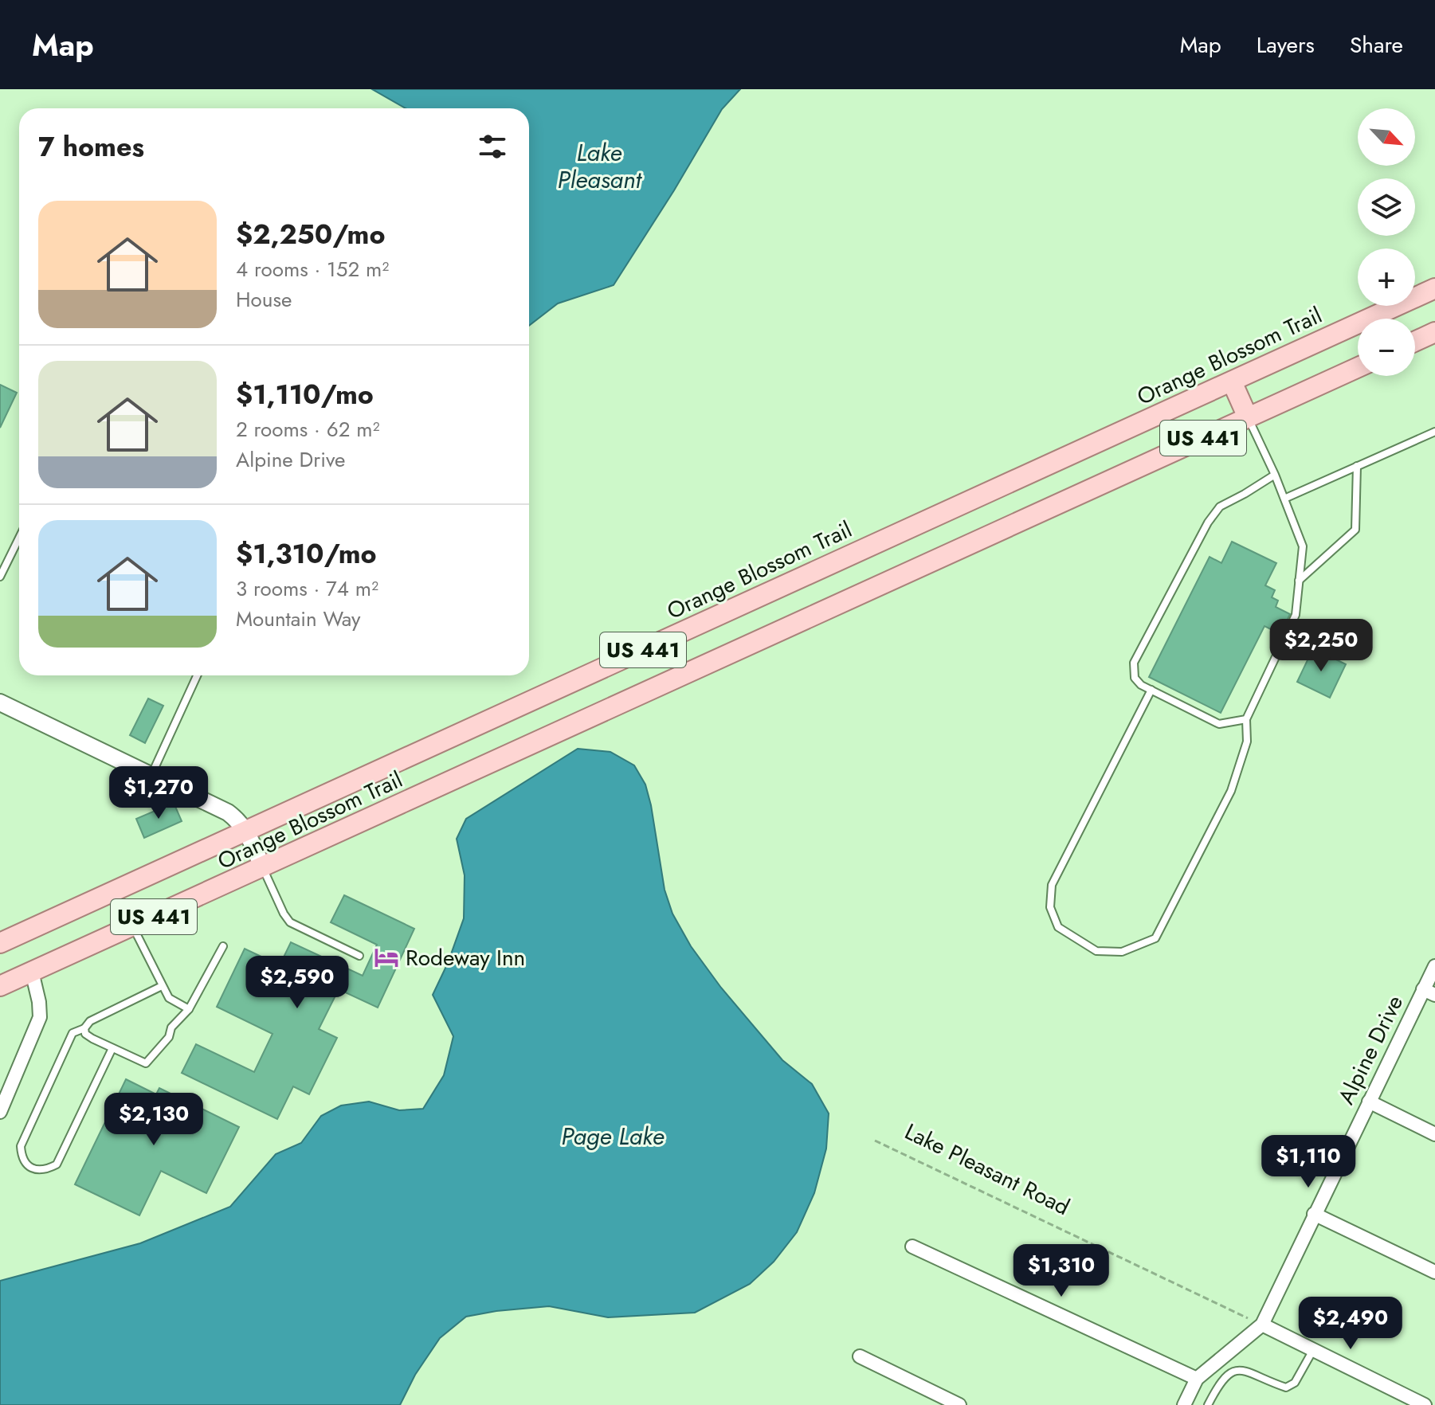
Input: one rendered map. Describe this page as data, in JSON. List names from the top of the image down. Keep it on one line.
{"streets":{"main road":["Orange Blossom Trail","US 441"],"street":["Alpine Drive"],"path":["Lake Pleasant Road"]},"crossings":[["Alpine Drive","Lake Pleasant Road"]],"water":["Lake Pleasant","Page Lake"],"places":{"hotel":["Rodeway Inn"]},"north":"bottom right","page":{"header":"Map","nav":["Map","Layers","Share"],"map_buttons":["+","−"],"heading":"7 homes","list":[{"name":"$2,250/mo","note":"4 rooms · 152 m² · House"},{"name":"$1,110/mo","note":"2 rooms · 62 m² · Alpine Drive"},{"name":"$1,310/mo","note":"3 rooms · 74 m² · Mountain Way"}],"price":["$2,250","$1,270","$2,590","$2,130","$1,110","$1,310","$2,490"]}}
